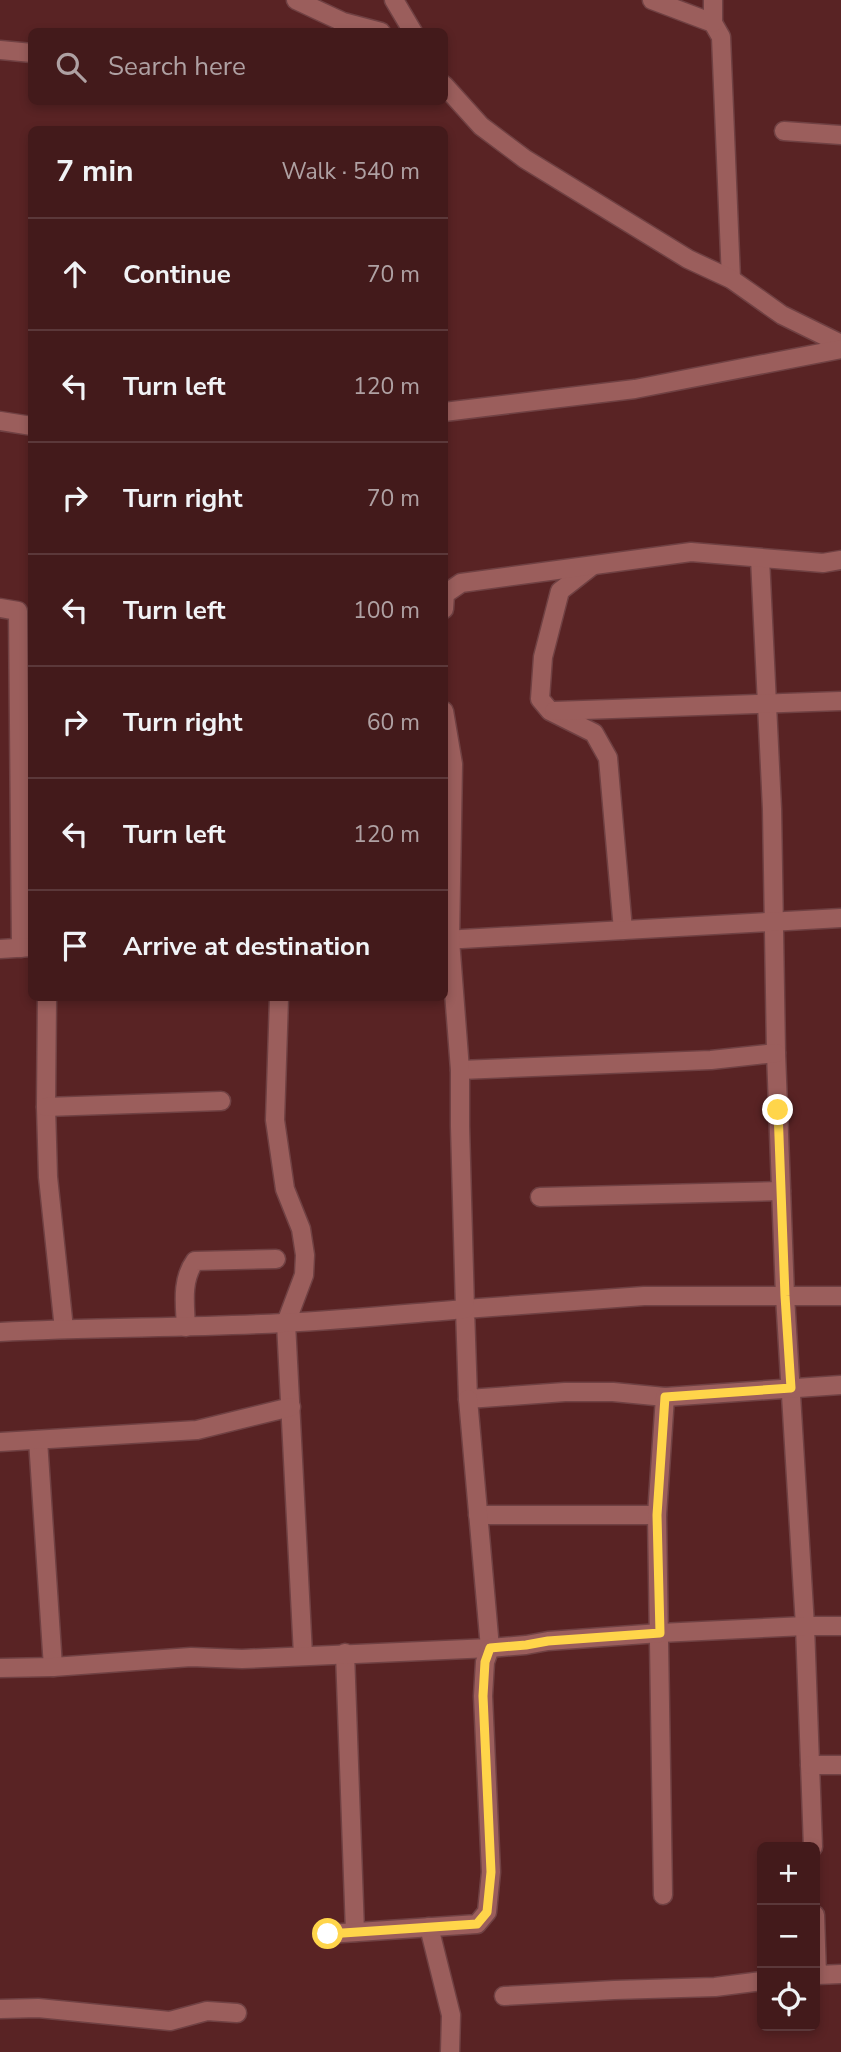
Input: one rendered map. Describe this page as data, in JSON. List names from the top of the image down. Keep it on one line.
{"page":{"search":"Search here","heading":["7 min","Walk · 540 m"],"list":[["Continue","70 m"],["Turn left","120 m"],["Turn right","70 m"],["Turn left","100 m"],["Turn right","60 m"],["Turn left","120 m"],"Arrive at destination"],"map_buttons":["+","−"]}}
